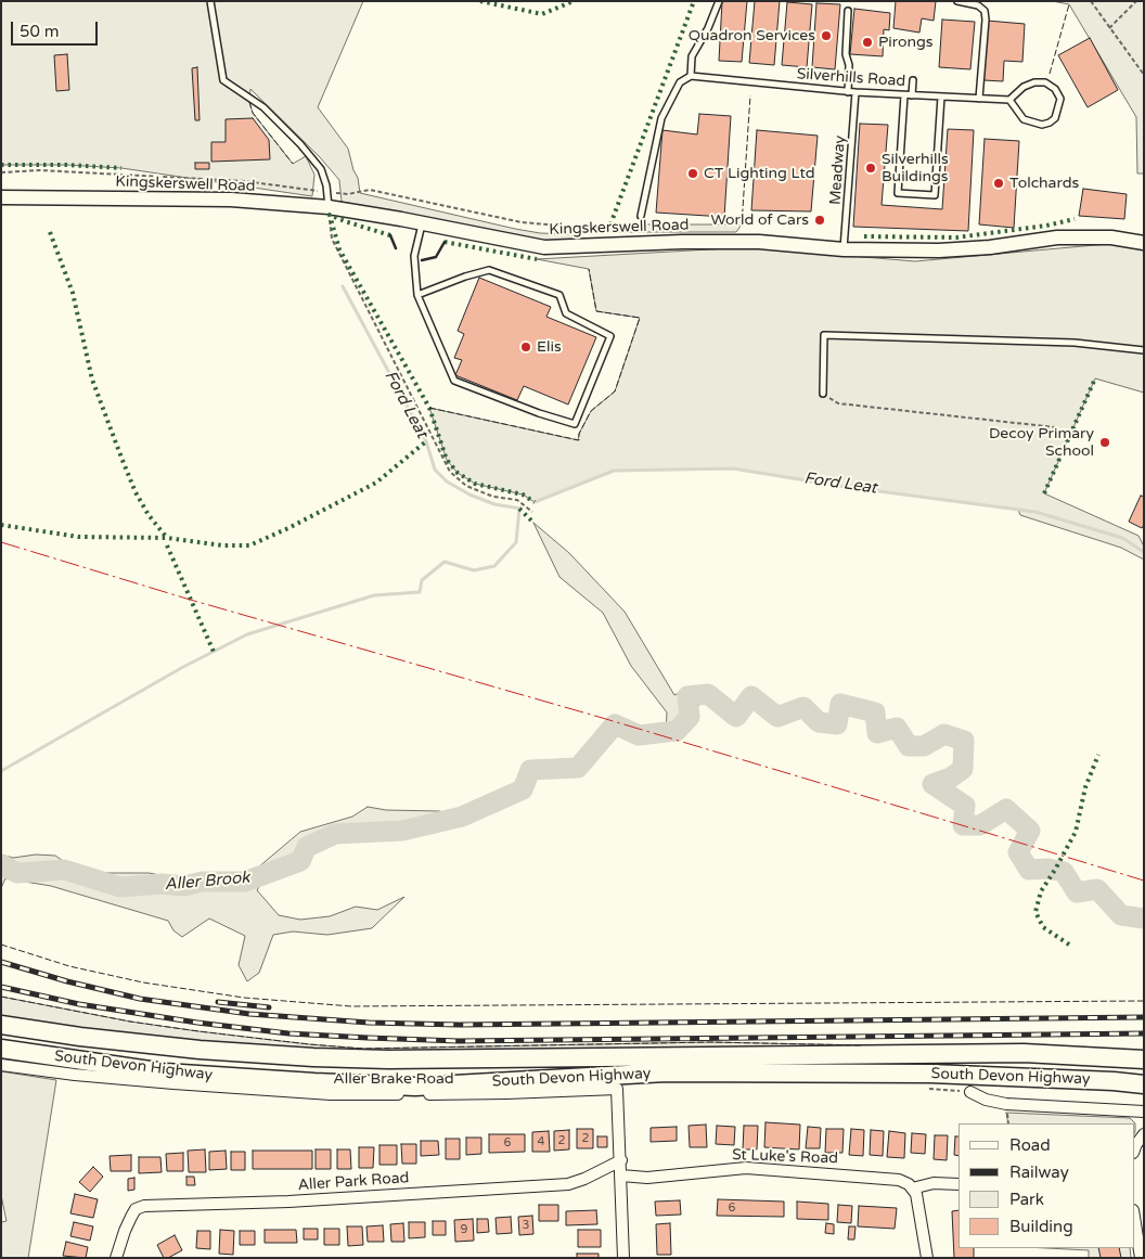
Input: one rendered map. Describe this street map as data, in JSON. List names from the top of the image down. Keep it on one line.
{"streets":{"highway":["South Devon Highway"],"street":["Kingskerswell Road","Aller Brake Road","St Luke's Road","Aller Park Road"],"lane":["Silverhills Road","Meadway"]},"crossings":[["Silverhills Road","Meadway"],["Meadway","Kingskerswell Road"],["Aller Brake Road","St Luke's Road"],["Aller Brake Road","Aller Park Road"]],"water":["Ford Leat","Aller Brook"],"places":["Quadron Services","Pirongs","Silverhills Buildings","CT Lighting Ltd","Tolchards","World of Cars","Elis","Decoy Primary School"],"house_numbers":["2","2","4","6","6","3","9"],"legend":["Road","Railway","Park","Building"],"scale_bar":"50 m"}
